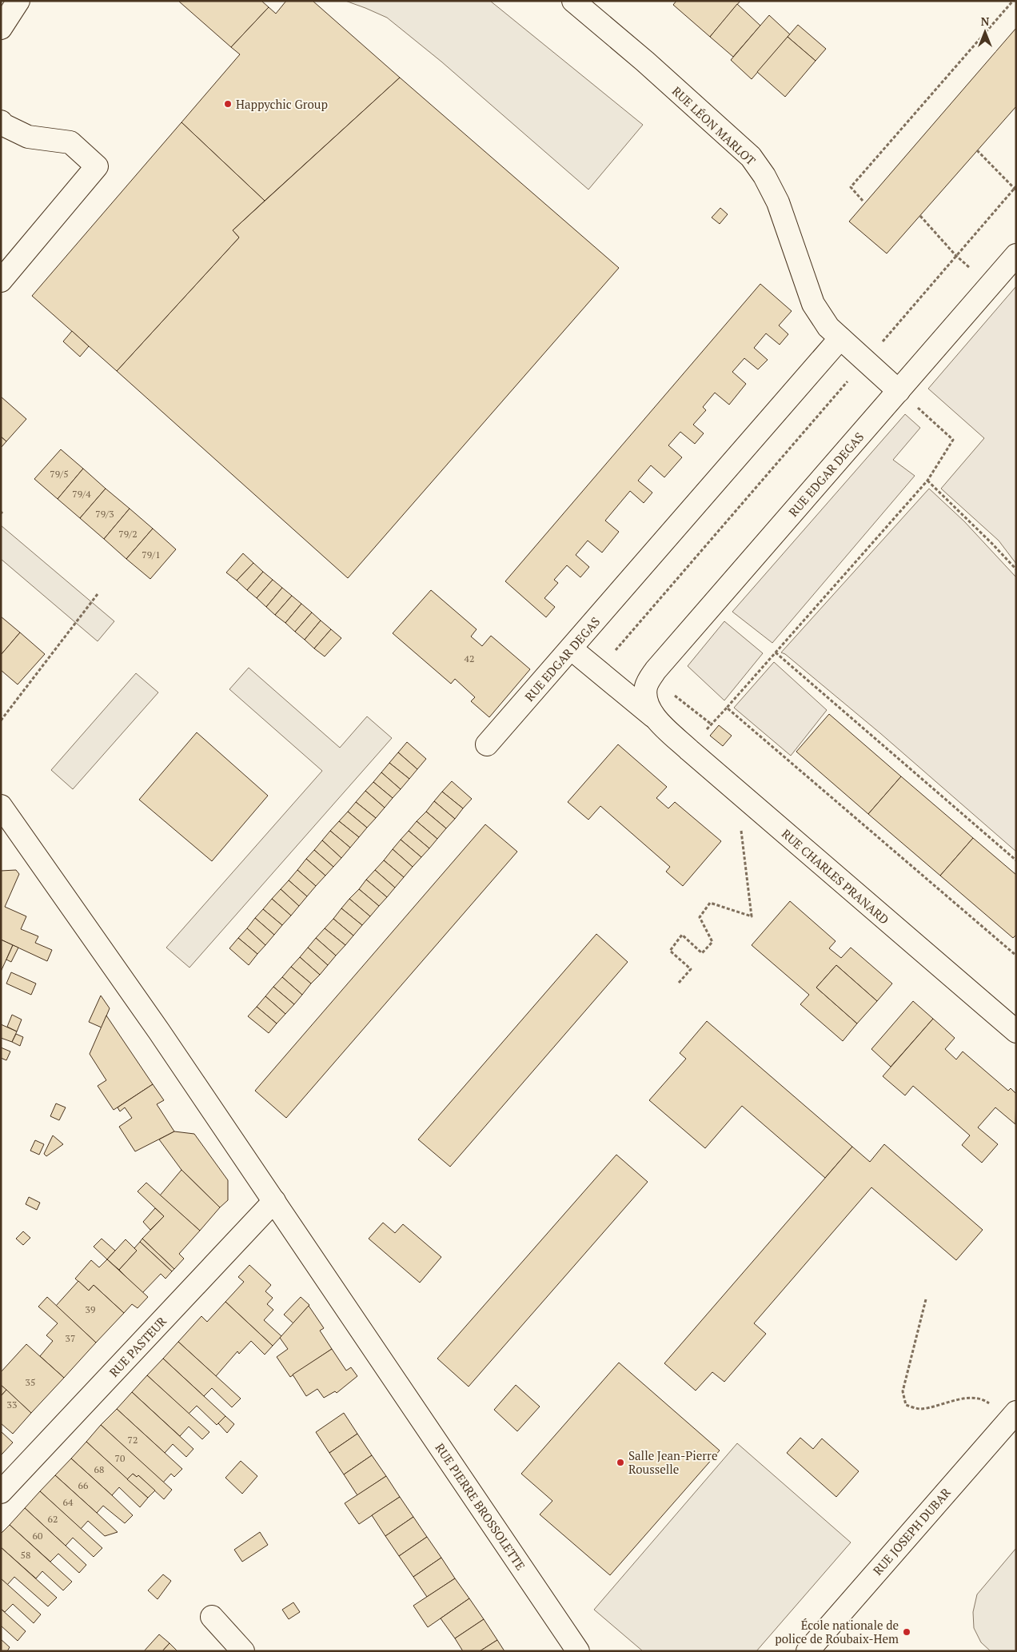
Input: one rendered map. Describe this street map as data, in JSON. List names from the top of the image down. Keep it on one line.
{"streets":{"street":["RUE LÉON MARLOT","RUE EDGAR DEGAS","RUE CHARLES PRANARD","RUE PASTEUR","RUE PIERRE BROSSOLETTE","RUE JOSEPH DUBAR"]},"crossings":[["RUE LÉON MARLOT","RUE EDGAR DEGAS"],["RUE EDGAR DEGAS","RUE CHARLES PRANARD"],["RUE PASTEUR","RUE PIERRE BROSSOLETTE"]],"places":["Happychic Group","Salle Jean-Pierre Rousselle","École nationale de police de Roubaix-Hem"],"house_numbers":["79/5","79/4","79/3","79/2","79/1","42","39","37","35","33","72","70","68","66","64","62","60","58"],"north":"top"}
